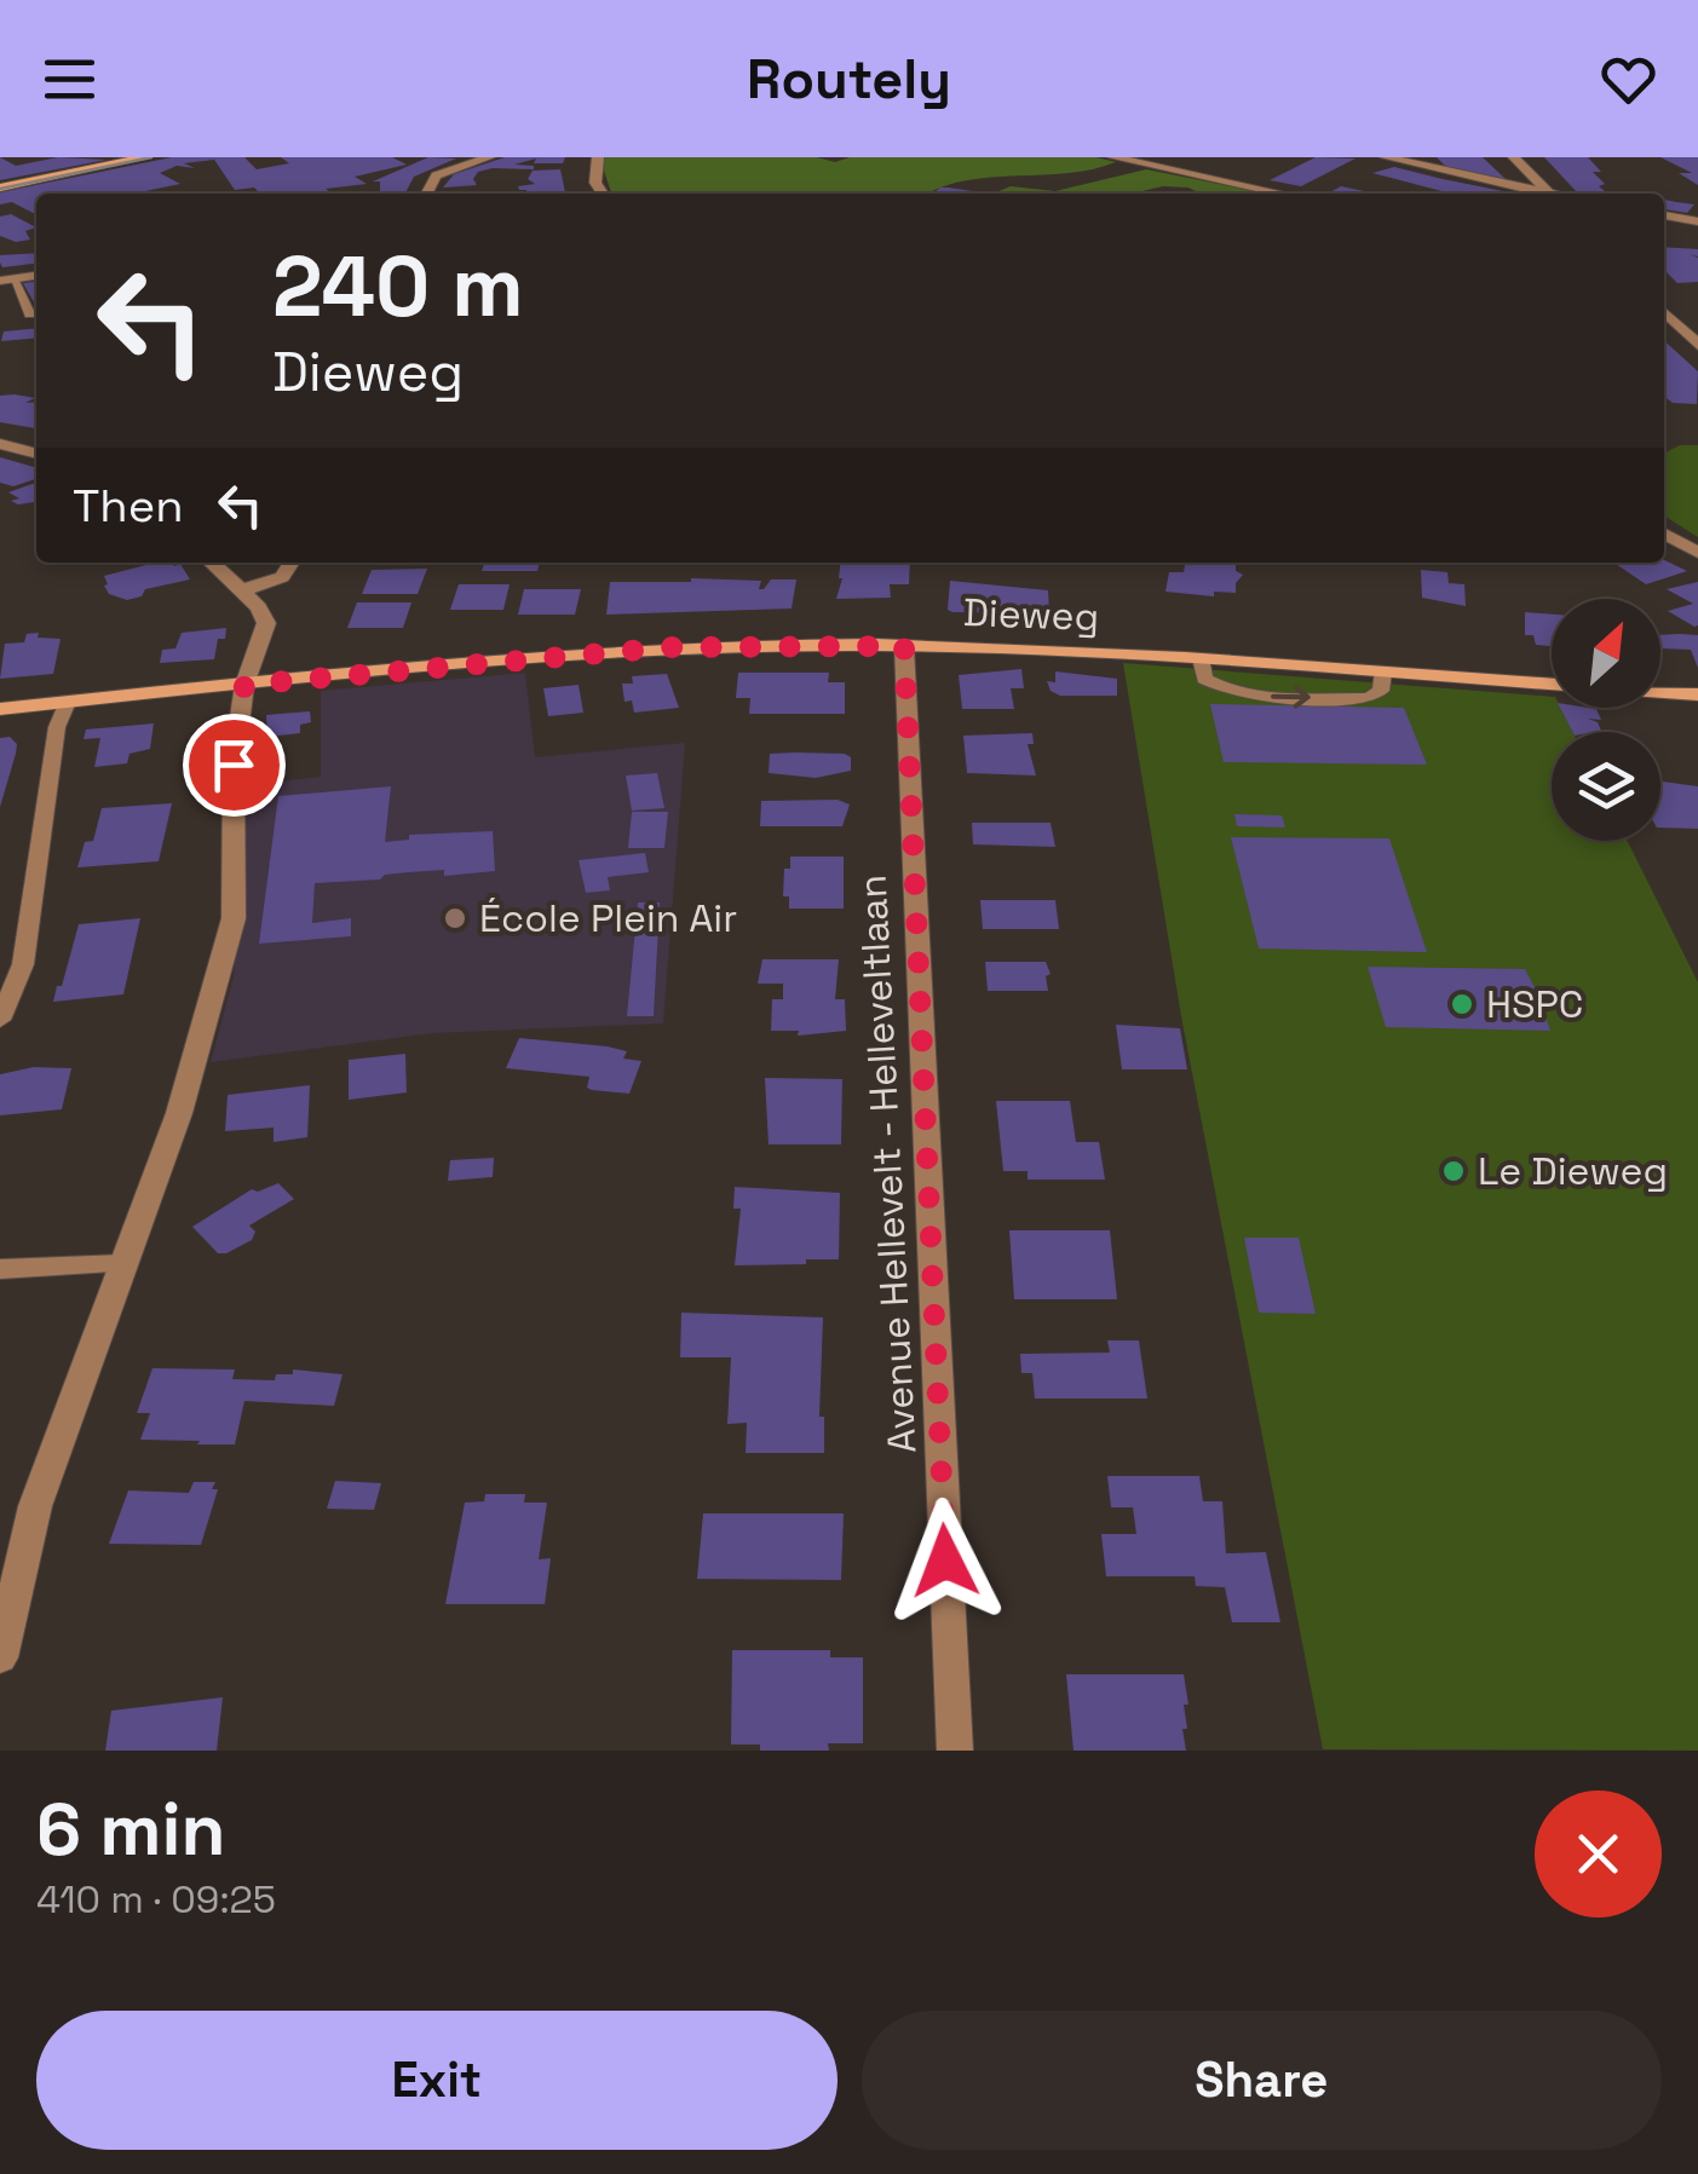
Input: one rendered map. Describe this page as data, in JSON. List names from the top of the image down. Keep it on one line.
{"streets":{"street":["Dieweg","Avenue Hellevelt - Helleveltlaan"]},"crossings":[["Dieweg","Avenue Hellevelt - Helleveltlaan"]],"places":["École Plein Air","HSPC","Le Dieweg"],"north":"top right","page":{"header":"Routely","turn":["240 m","Dieweg"],"then":"Then","heading":["6 min","410 m · 09:25"],"buttons":["Exit","Share"]}}
